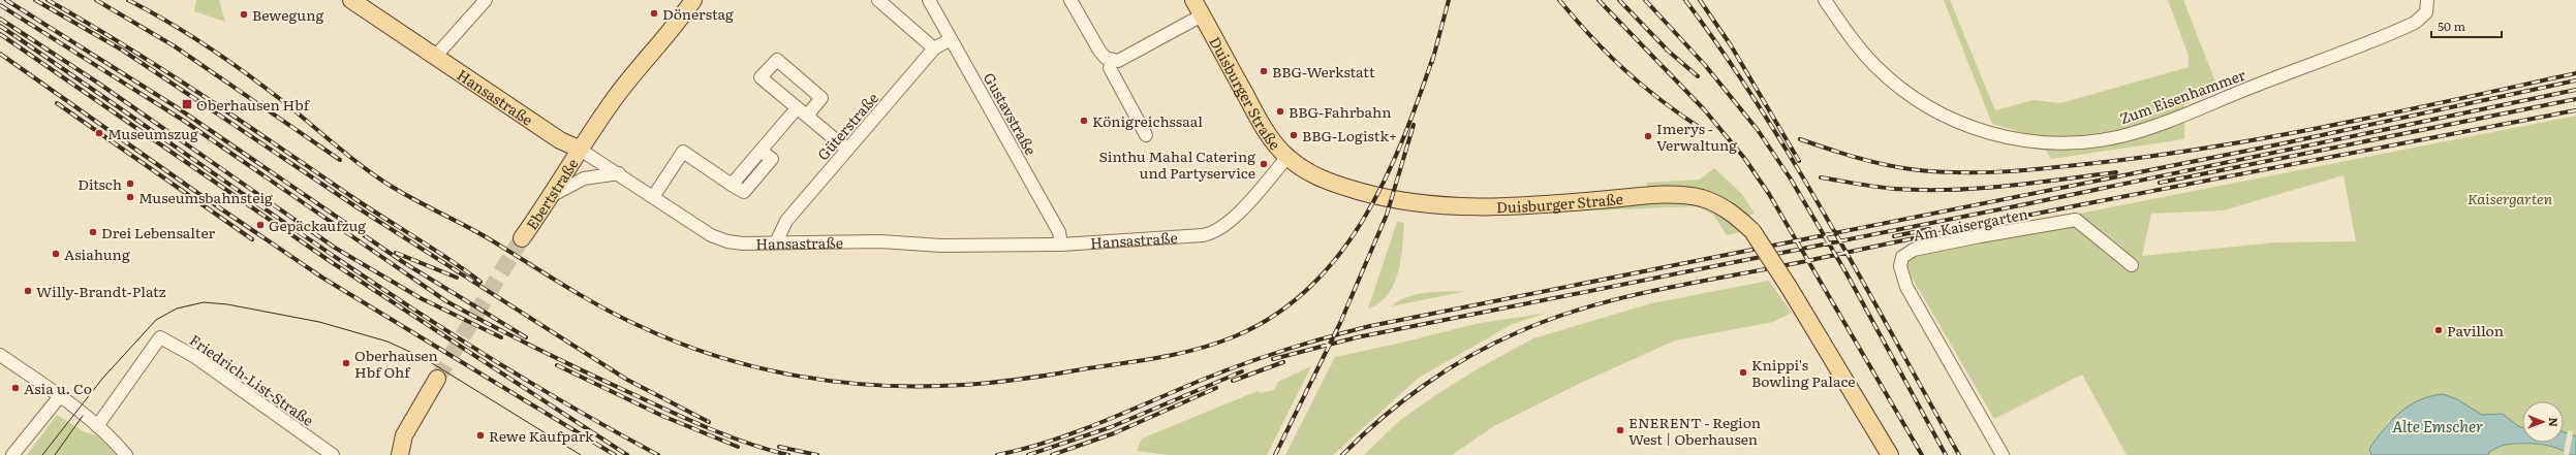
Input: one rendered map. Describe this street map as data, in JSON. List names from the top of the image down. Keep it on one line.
{"streets":{"main road":["Duisburger Straße","Hansastraße","Ebertstraße"],"street":["Zum Eisenhammer","Gustavstraße","Güterstraße","Am Kaisergarten","Friedrich-List-Straße"]},"crossings":[["Duisburger Straße","Hansastraße"],["Hansastraße","Gustavstraße"],["Hansastraße","Güterstraße"],["Hansastraße","Ebertstraße"],["Gustavstraße","Güterstraße"]],"water":["Alte Emscher"],"parks":["Kaisergarten"],"places":{"other":["Dönerstag","Bewegung","BBG-Werkstatt","BBG-Fahrbahn","Königreichssaal","Museumszug","BBG-Logistk+","Imerys - Verwaltung","Sinthu Mahal Catering und Partyservice","Ditsch","Museumsbahnsteig","Gepäckaufzug","Drei Lebensalter","Asiahung","Willy-Brandt-Platz","Pavillon","Oberhausen Hbf Ohf","Knippi's Bowling Palace","Asia u. Co","ENERENT - Region West | Oberhausen","Rewe Kaufpark"],"transit":["Oberhausen Hbf"]},"scale_bar":"50 m","north":"right"}
